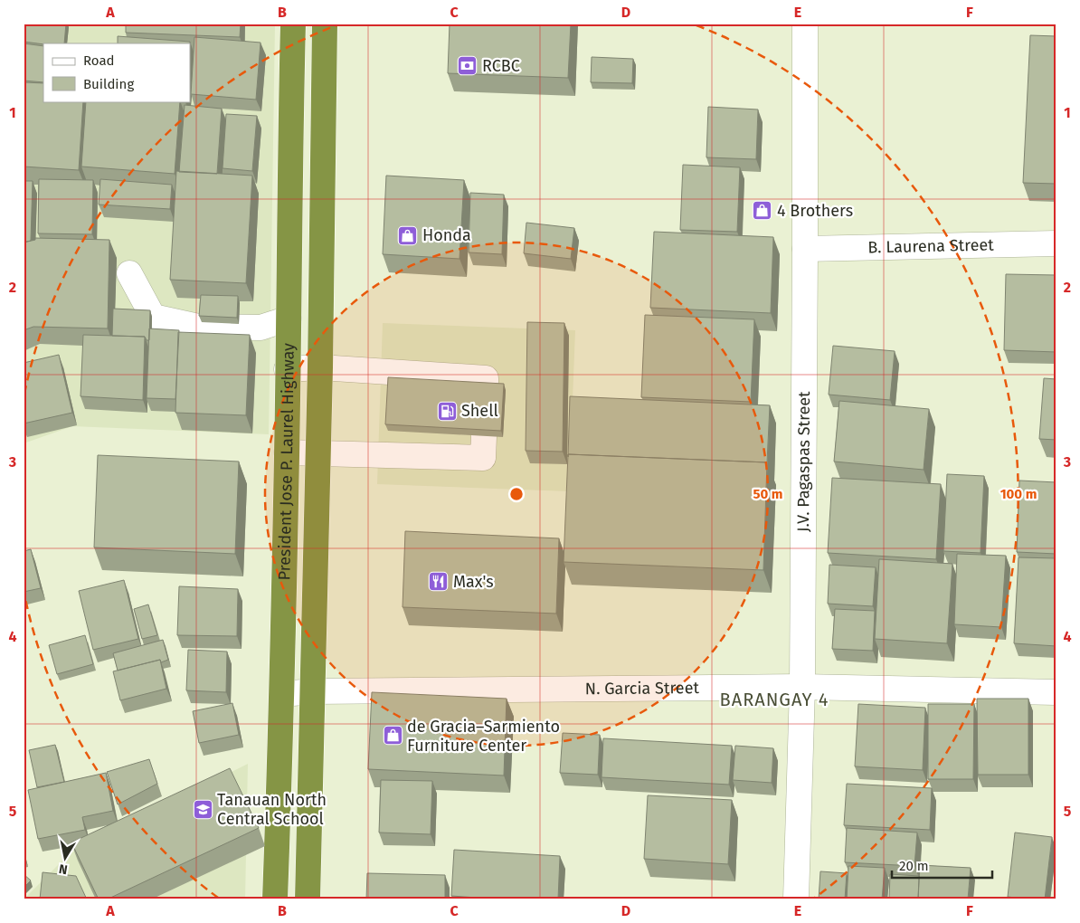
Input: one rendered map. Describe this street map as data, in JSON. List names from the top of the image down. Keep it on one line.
{"streets":{"highway":["President Jose P. Laurel Highway"],"street":["B. Laurena Street","J.V. Pagaspas Street","N. Garcia Street"]},"crossings":[["B. Laurena Street","J.V. Pagaspas Street"],["President Jose P. Laurel Highway","N. Garcia Street"],["J.V. Pagaspas Street","N. Garcia Street"]],"districts":["BARANGAY 4"],"places":{"bank":["RCBC"],"shop":["4 Brothers","Honda","de Gracia–Sarmiento Furniture Center"],"fuel station":["Shell"],"restaurant":["Max's"],"school or university":["Tanauan North Central School"]},"legend":["Road","Building"],"scale_bar":"20 m","north":"bottom","grid":{"columns":["A","B","C","D","E","F"],"rows":["1","2","3","4","5"]},"rings":["50 m","100 m"]}
